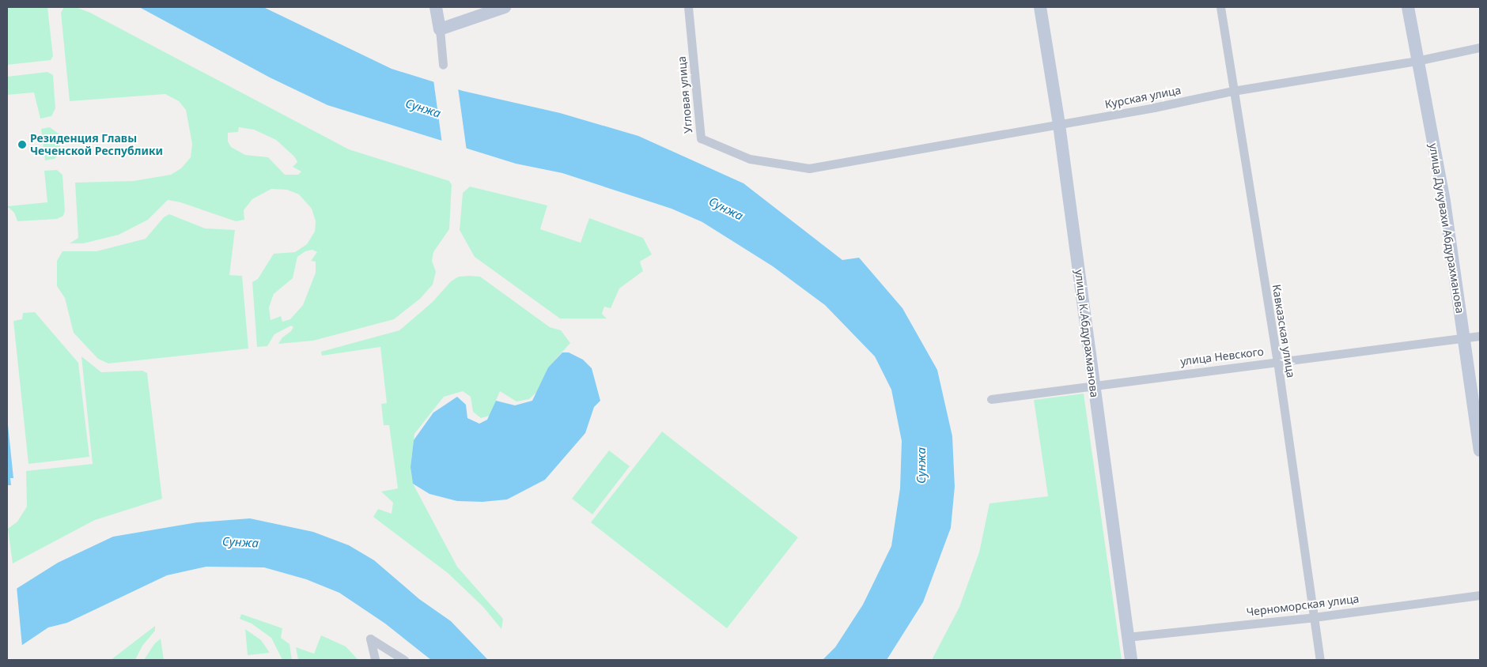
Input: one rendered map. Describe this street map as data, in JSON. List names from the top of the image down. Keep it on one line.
{"streets":{"street":["Угловая улица","Курская улица","улица Дукувахи Абдурахманова","Кавказская улица","улица К.Абдурахманова","улица Невского","Черноморская улица"]},"crossings":[["Угловая улица","Курская улица"],["Курская улица","улица Дукувахи Абдурахманова"],["Курская улица","Кавказская улица"],["Курская улица","улица К.Абдурахманова"],["улица Дукувахи Абдурахманова","улица Невского"],["Кавказская улица","улица Невского"],["Кавказская улица","Черноморская улица"],["улица К.Абдурахманова","улица Невского"],["улица К.Абдурахманова","Черноморская улица"]],"water":["Сунжа"],"places":["Резиденция Главы Чеченской Республики"]}
